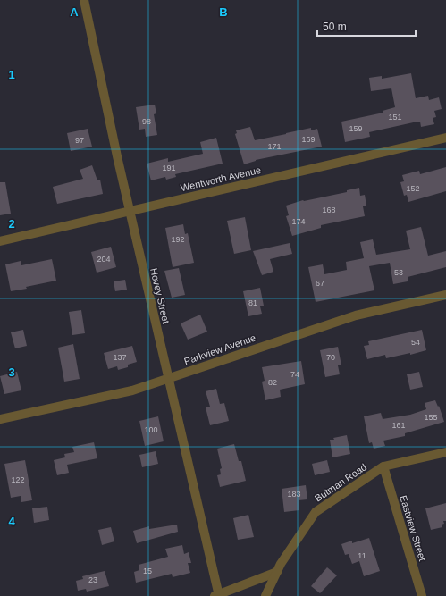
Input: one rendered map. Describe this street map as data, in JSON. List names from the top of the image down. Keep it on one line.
{"streets":{"street":["Wentworth Avenue","Hovey Street","Parkview Avenue","Butman Road","Eastview Street"]},"crossings":[["Wentworth Avenue","Hovey Street"],["Hovey Street","Parkview Avenue"],["Butman Road","Eastview Street"]],"house_numbers":["151","98","159","169","97","171","191","152","168","174","192","204","53","67","81","54","137","70","74","82","155","161","100","122","183","11","15","23"],"scale_bar":"50 m","grid":{"columns":["A","B"],"rows":["1","2","3","4"]}}
